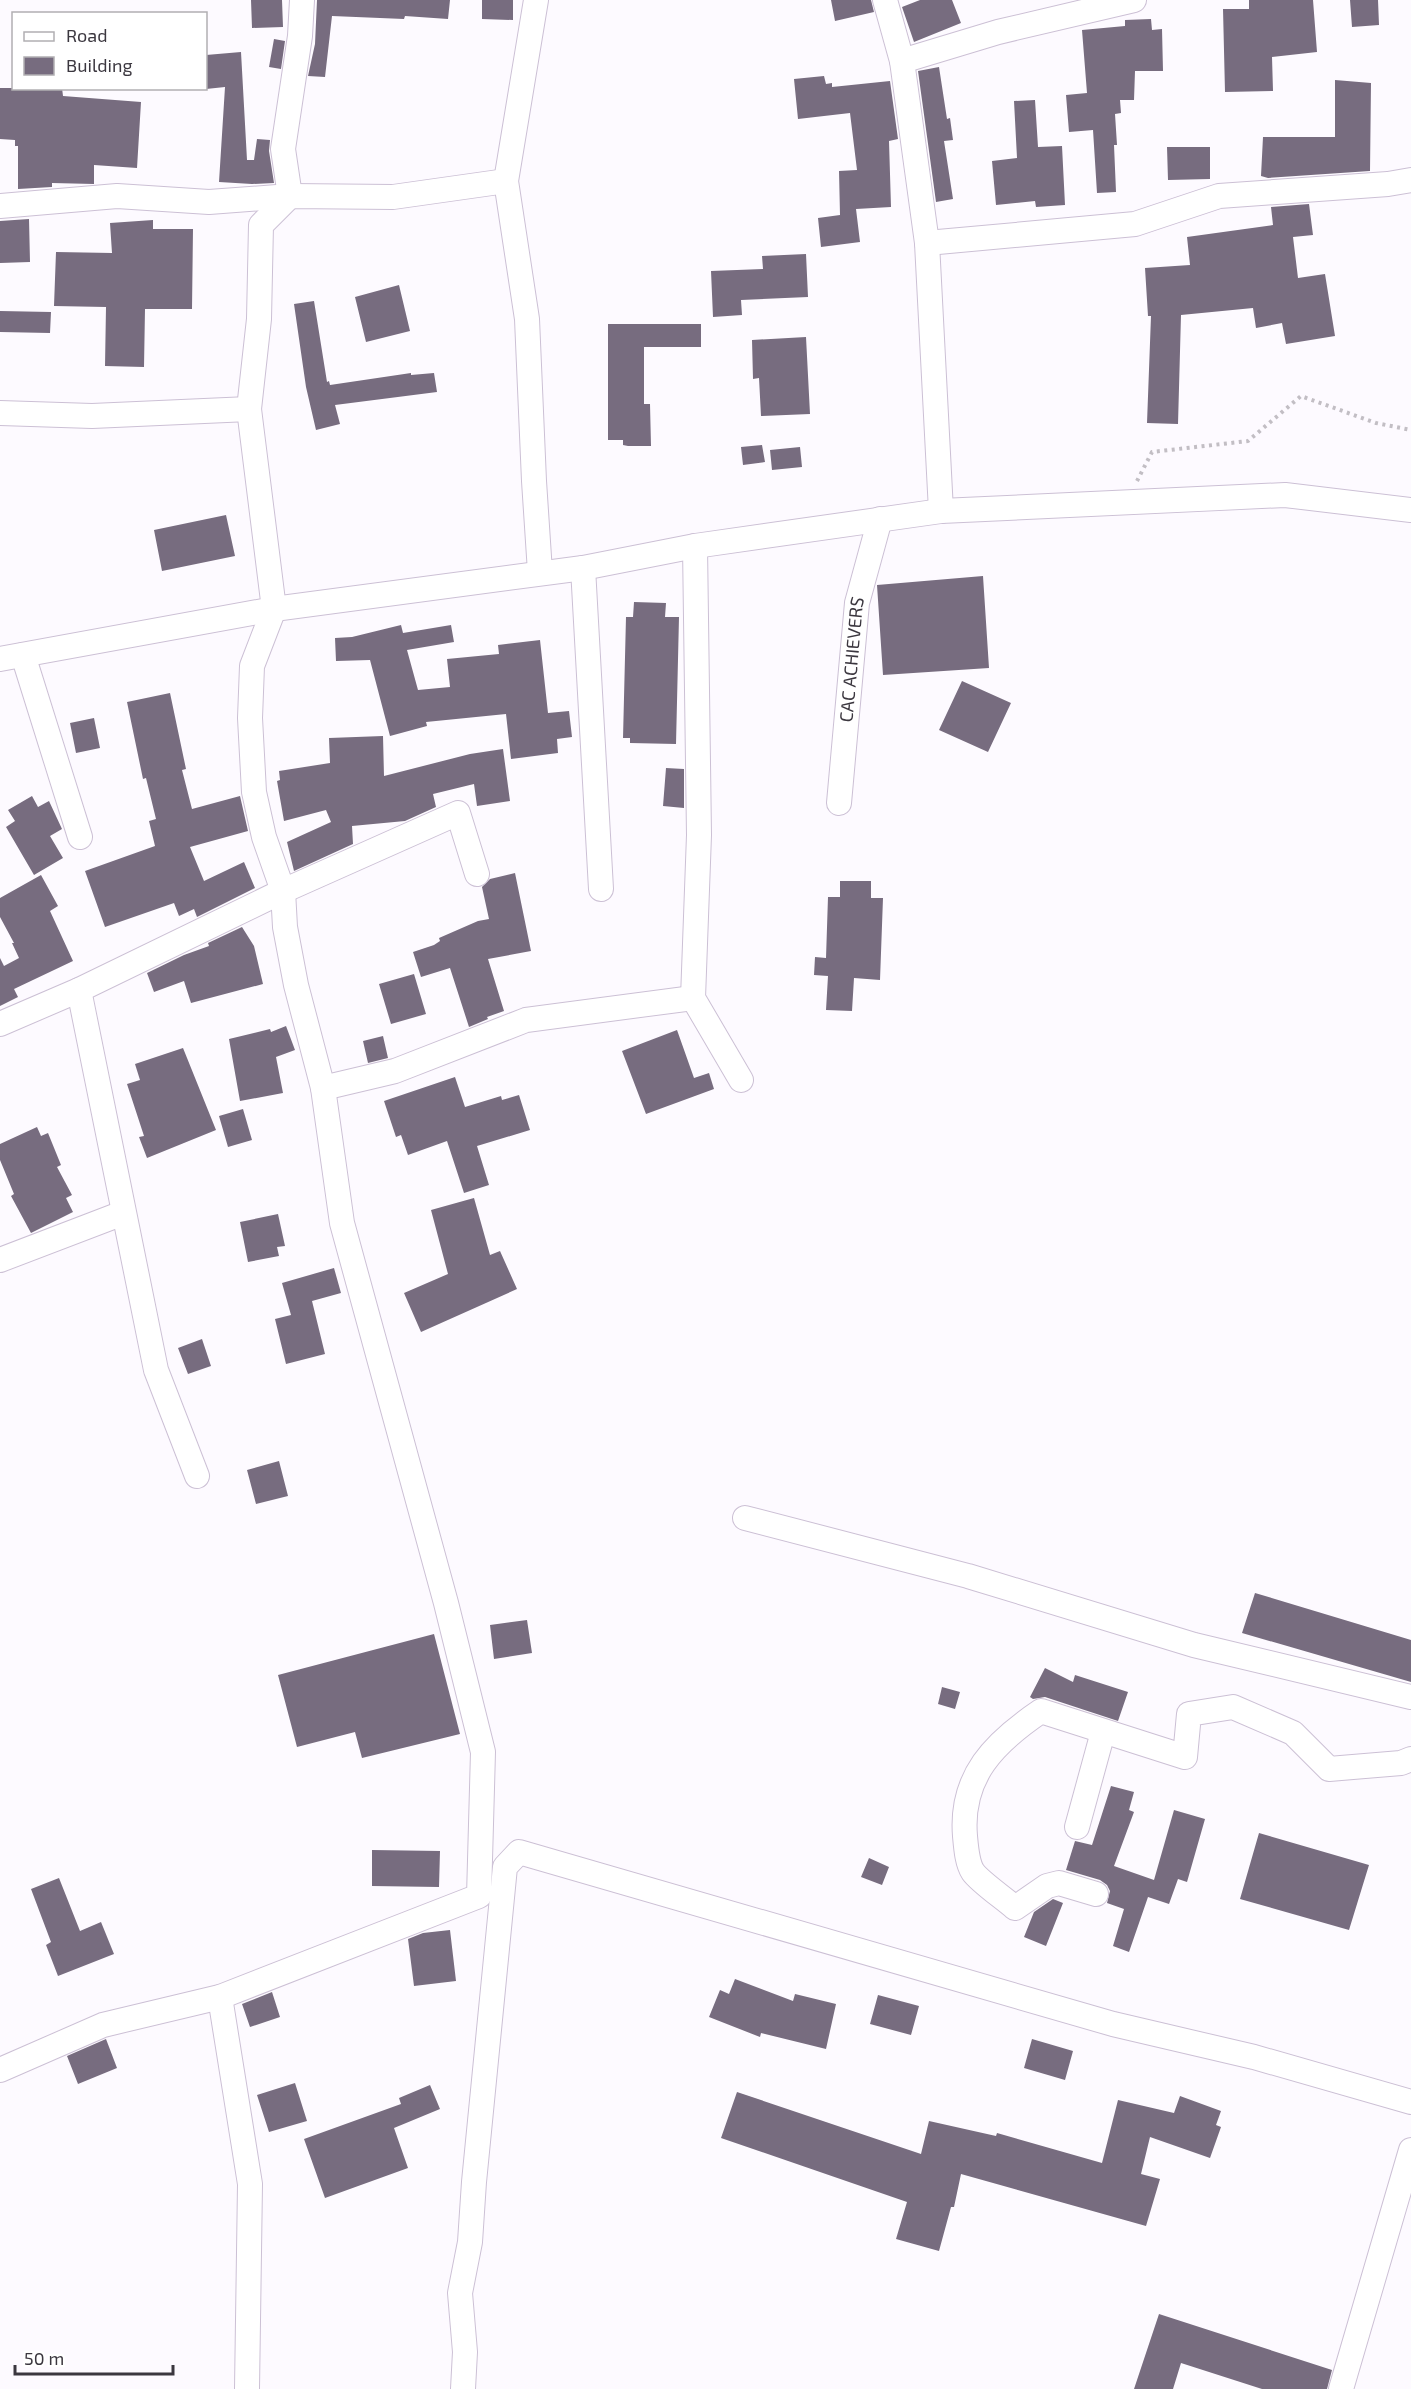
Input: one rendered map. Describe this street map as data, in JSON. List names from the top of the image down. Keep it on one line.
{"streets":{"street":["CAC ACHIEVERS"]},"legend":["Road","Building"],"scale_bar":"50 m"}
